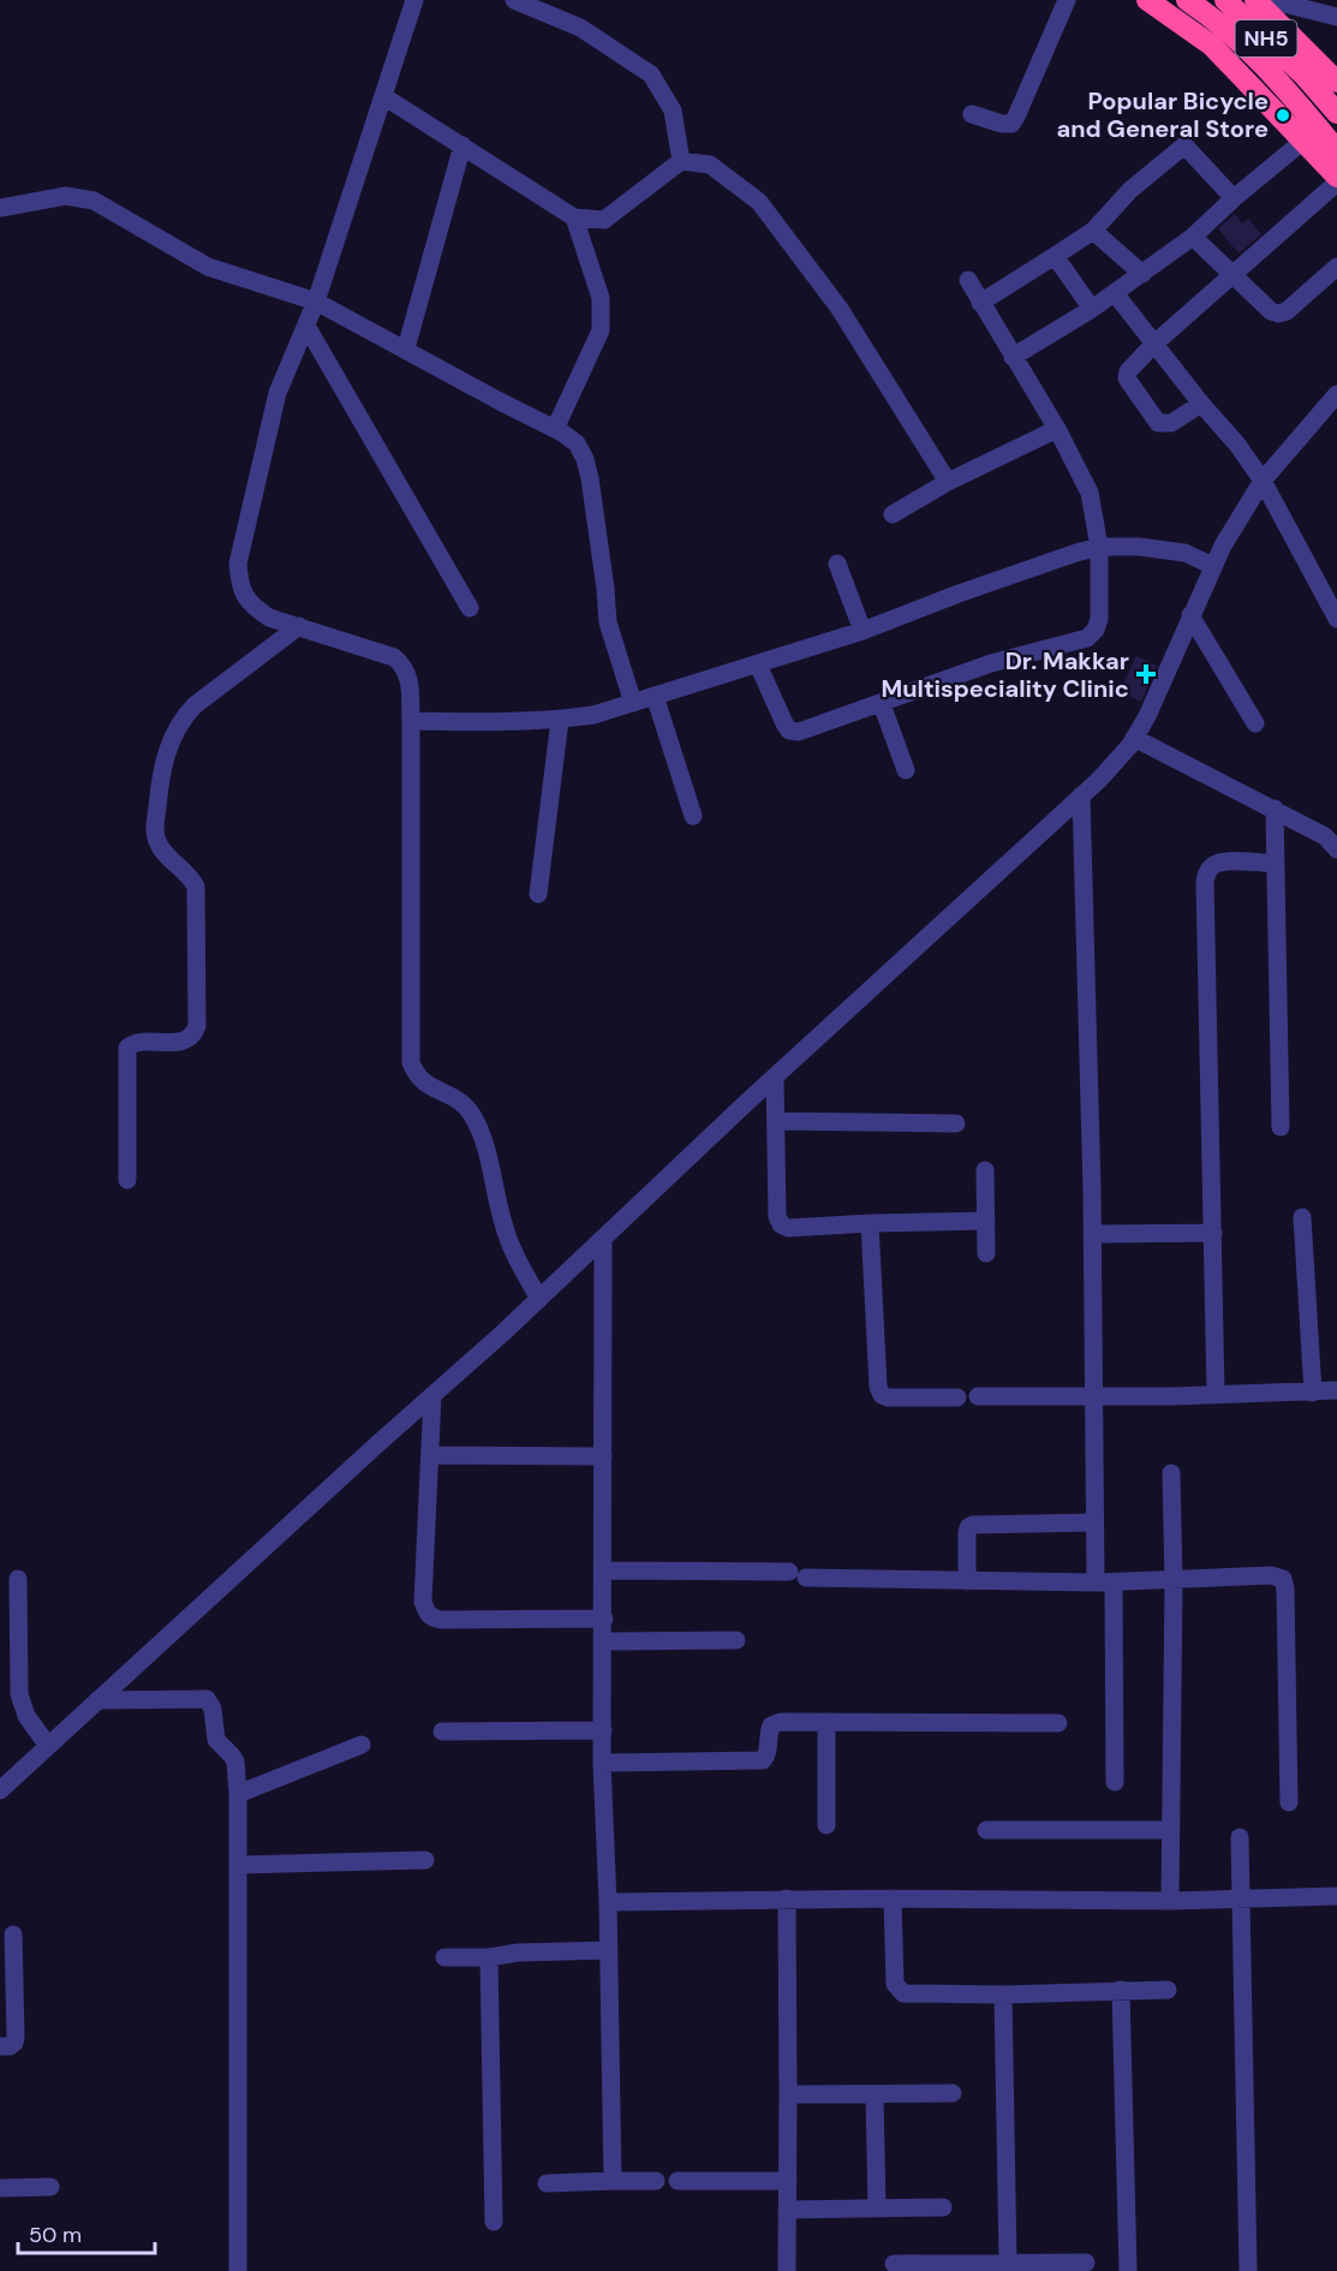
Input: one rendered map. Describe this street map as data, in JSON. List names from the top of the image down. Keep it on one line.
{"streets":{"highway":["NH5"]},"places":{"other":["Popular Bicycle and General Store"],"health":["Dr. Makkar Multispeciality Clinic"]},"scale_bar":"50 m"}
